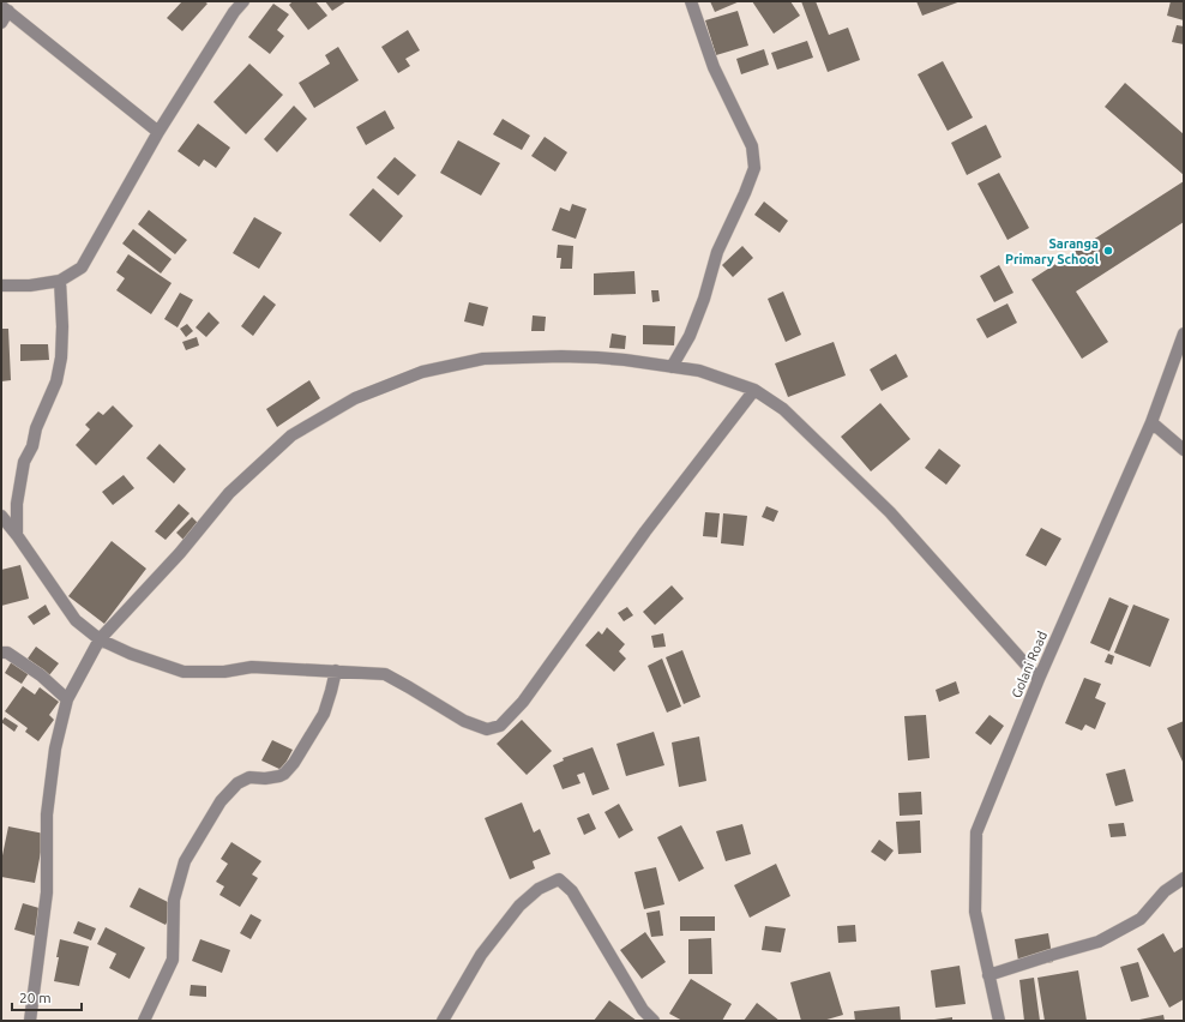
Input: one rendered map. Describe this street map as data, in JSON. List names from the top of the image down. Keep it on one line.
{"streets":{"street":["Golani Road"]},"places":["Saranga Primary School"],"scale_bar":"20 m"}
